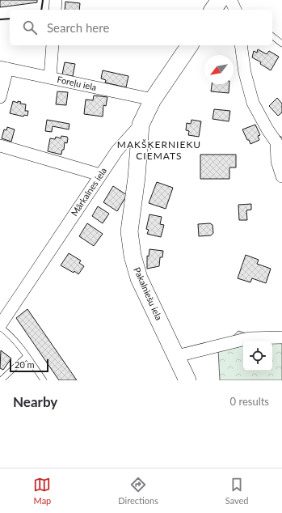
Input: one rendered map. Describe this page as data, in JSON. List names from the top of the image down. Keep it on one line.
{"streets":{"street":["Foreļu iela","Mārkalnes iela","Pakalniešu iela"]},"crossings":[["Foreļu iela","Mārkalnes iela"],["Mārkalnes iela","Pakalniešu iela"]],"districts":["MAKŠĶERNIEKU CIEMATS"],"scale_bar":"20 m","north":"bottom left","page":{"search":"Search here","scale":"20 m","heading":["Nearby","0 results"],"nav":["Map","Directions","Saved"]}}
